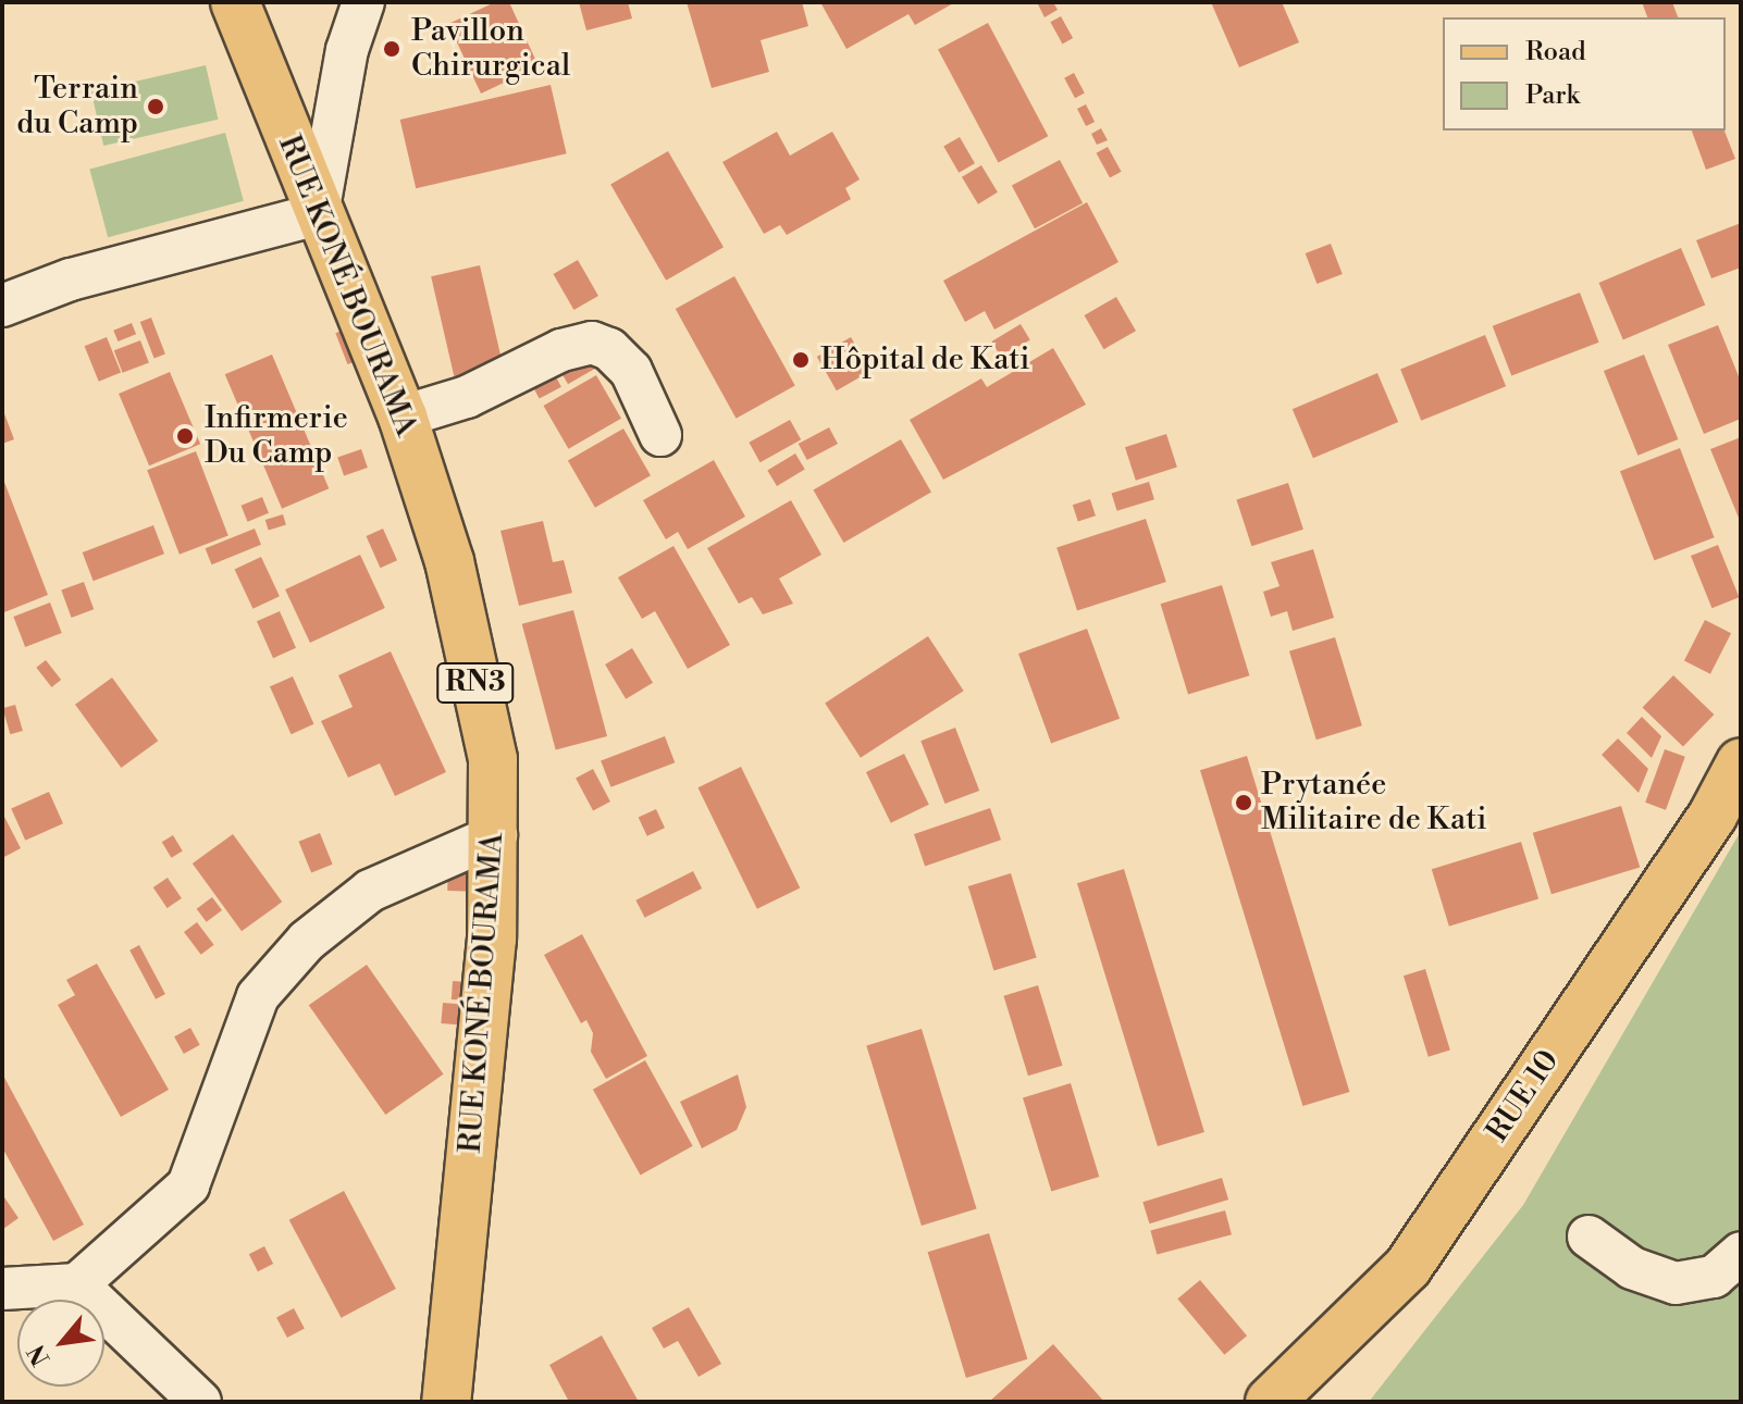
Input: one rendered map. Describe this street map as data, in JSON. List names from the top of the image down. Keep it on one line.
{"streets":{"main road":["RUE KONÉ BOURAMA","RN3","RUE 10"]},"places":["Pavillon Chirurgical","Terrain du Camp","Hôpital de Kati","Infirmerie Du Camp","Prytanée Militaire de Kati"],"legend":["Road","Park"],"north":"bottom left"}
